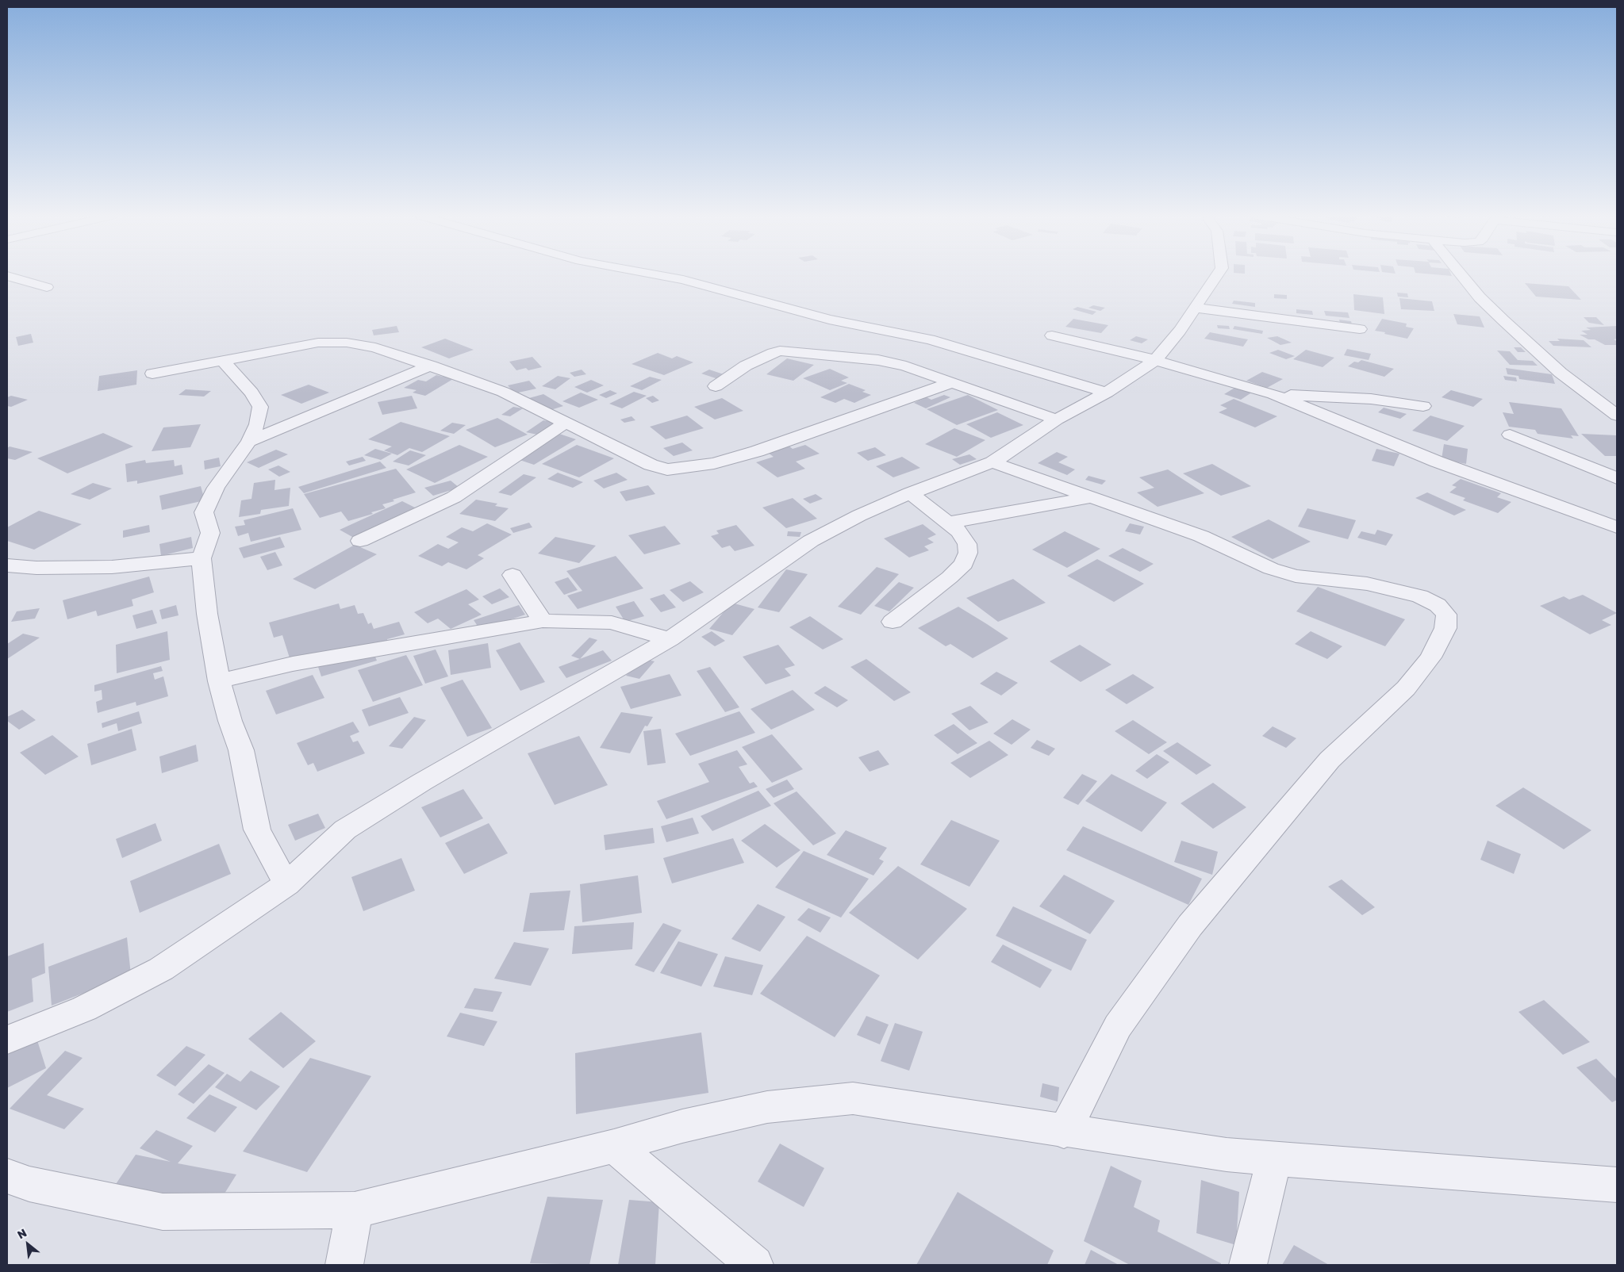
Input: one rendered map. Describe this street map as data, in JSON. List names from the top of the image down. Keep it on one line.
{"north":"top left"}
